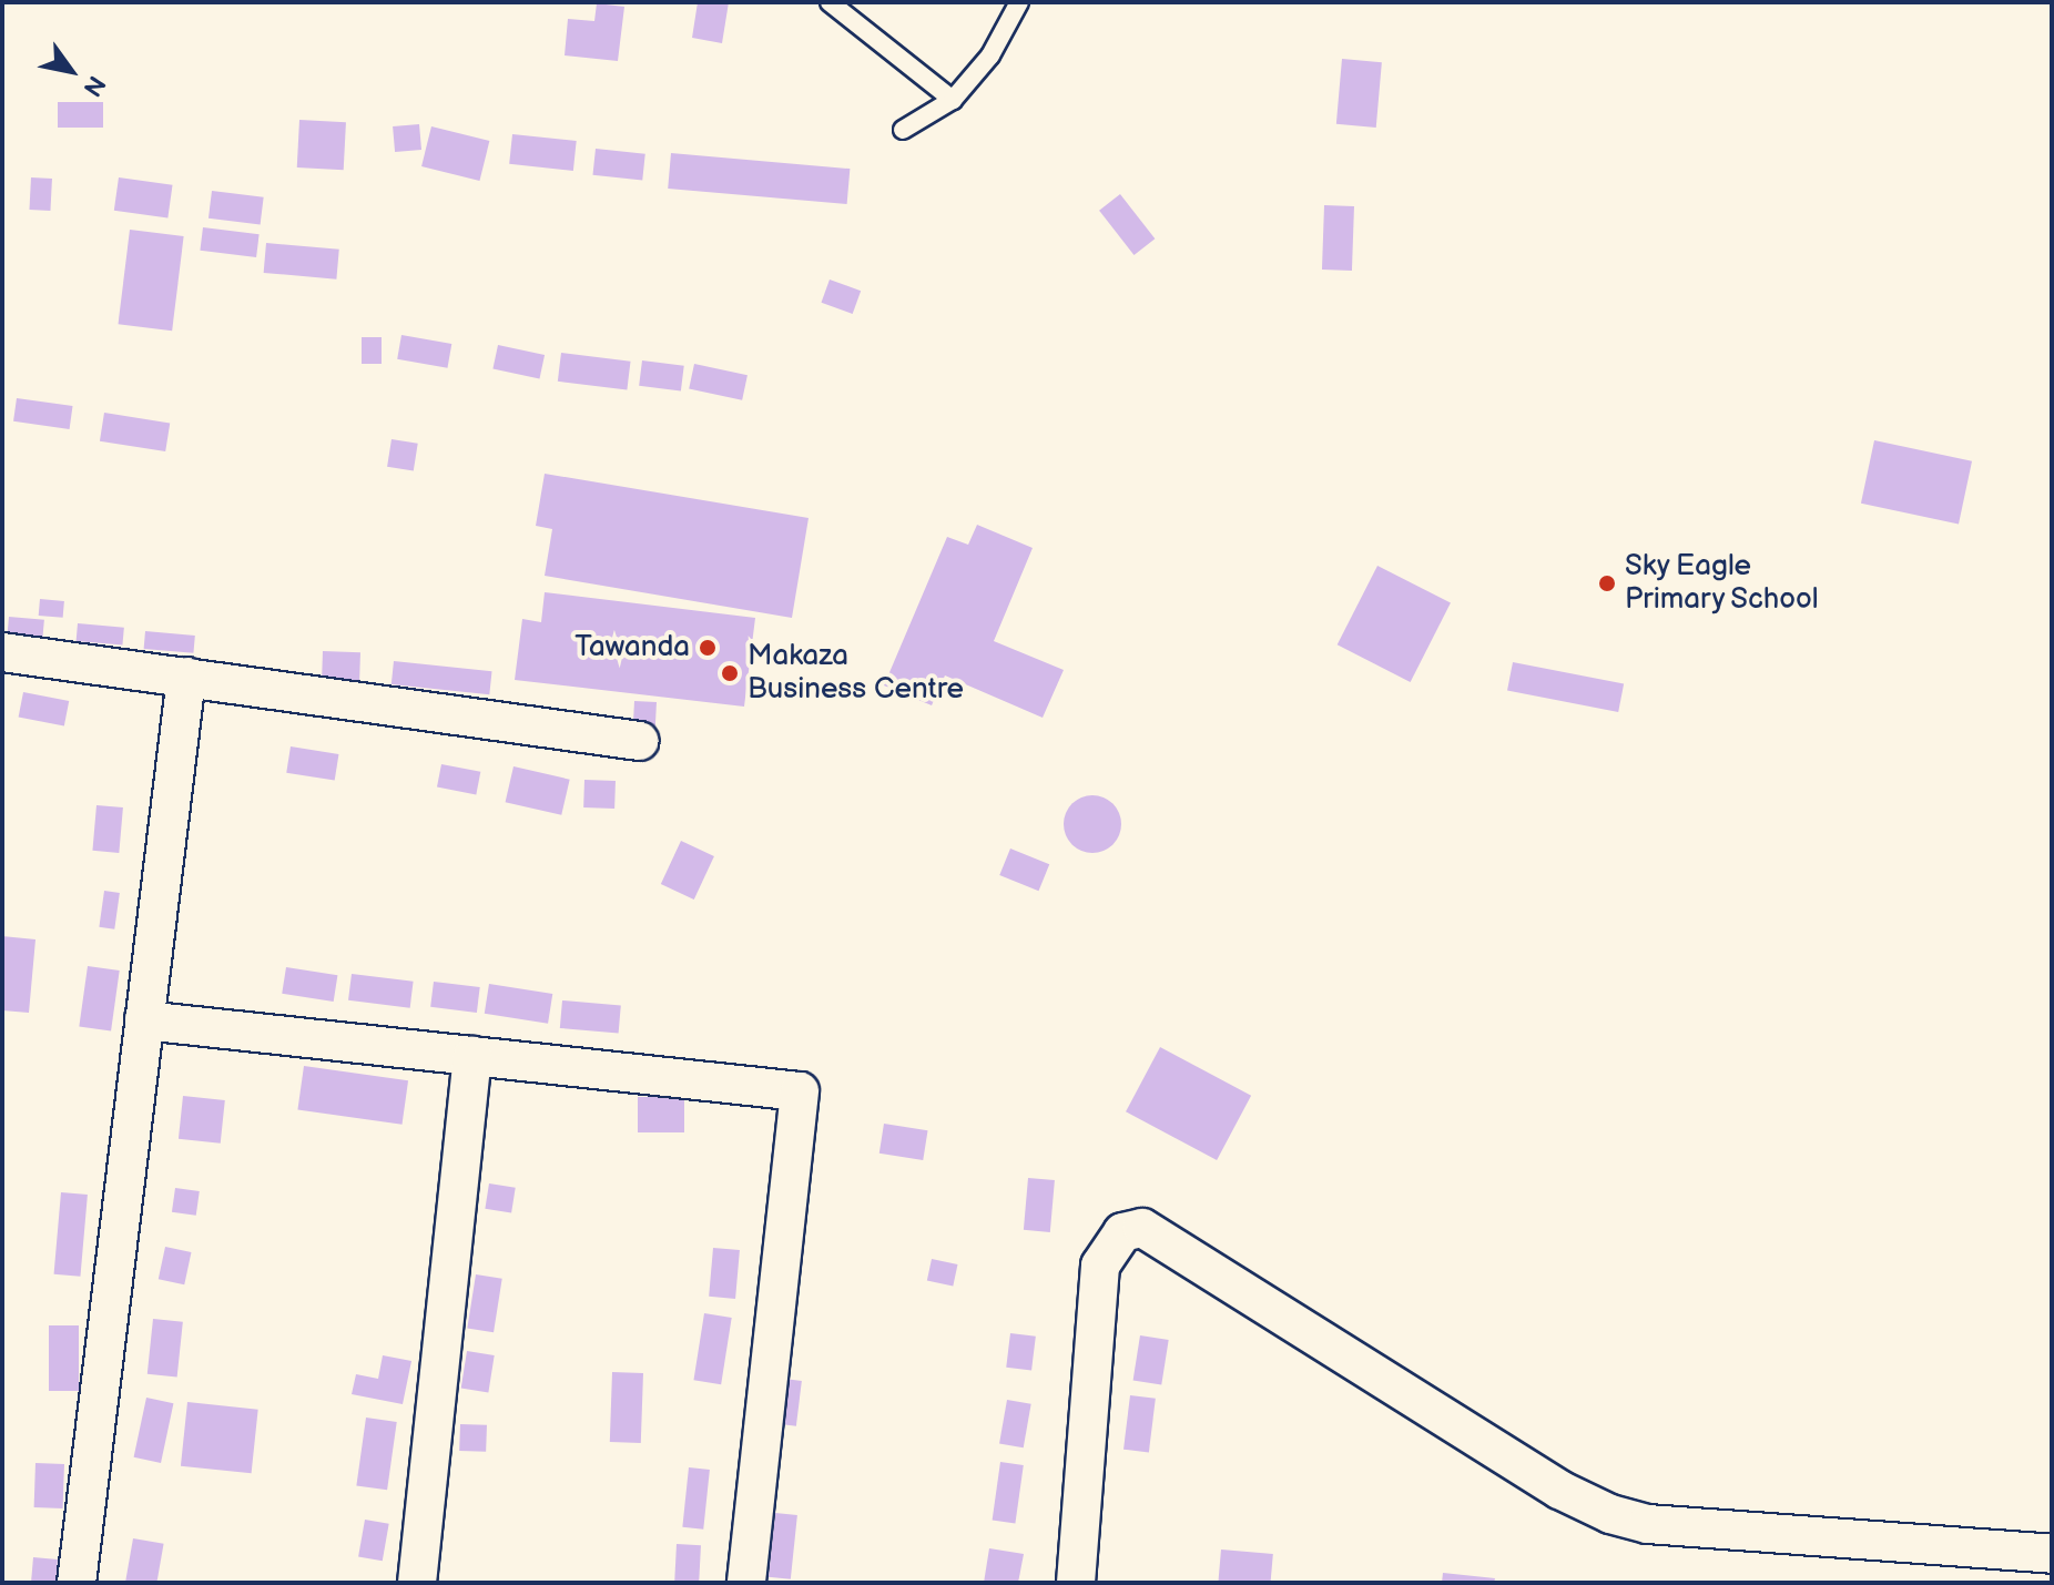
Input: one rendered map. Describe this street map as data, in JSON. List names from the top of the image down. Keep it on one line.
{"places":["Sky Eagle Primary School","Tawanda","Makaza Business Centre"],"north":"bottom right"}
